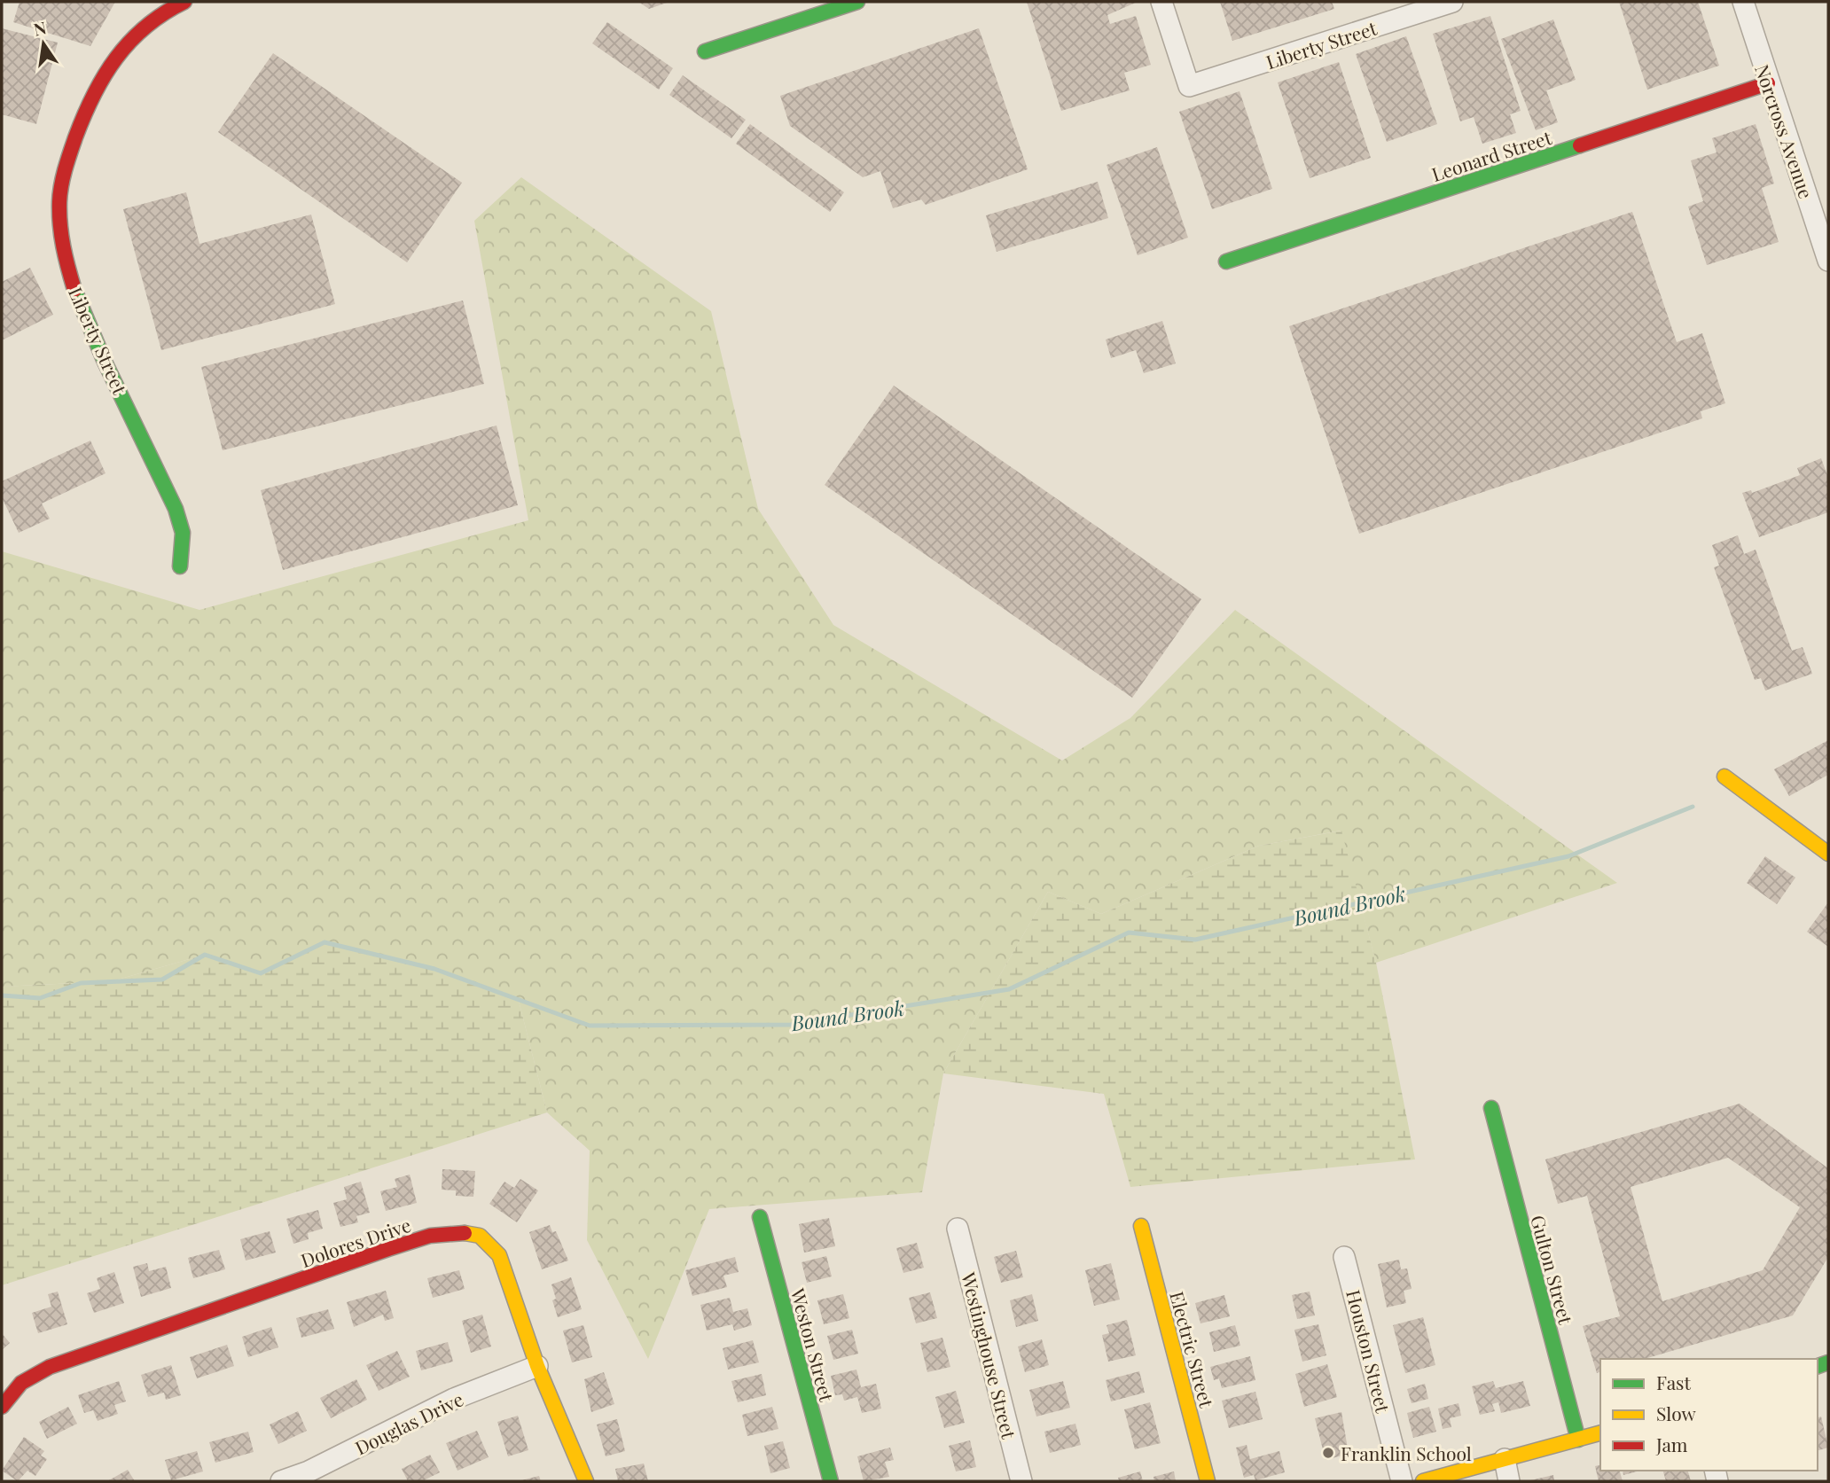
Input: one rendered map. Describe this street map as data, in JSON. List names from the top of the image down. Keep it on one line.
{"streets":{"street":["Liberty Street","Norcross Avenue","Leonard Street","Dolores Drive","Gulton Street","Weston Street","Electric Street","Houston Street","Westinghouse Street","Douglas Drive"]},"crossings":[["Norcross Avenue","Leonard Street"],["Dolores Drive","Douglas Drive"]],"water":["Bound Brook"],"places":["Franklin School"],"legend":["Fast","Slow","Jam"],"north":"top"}
